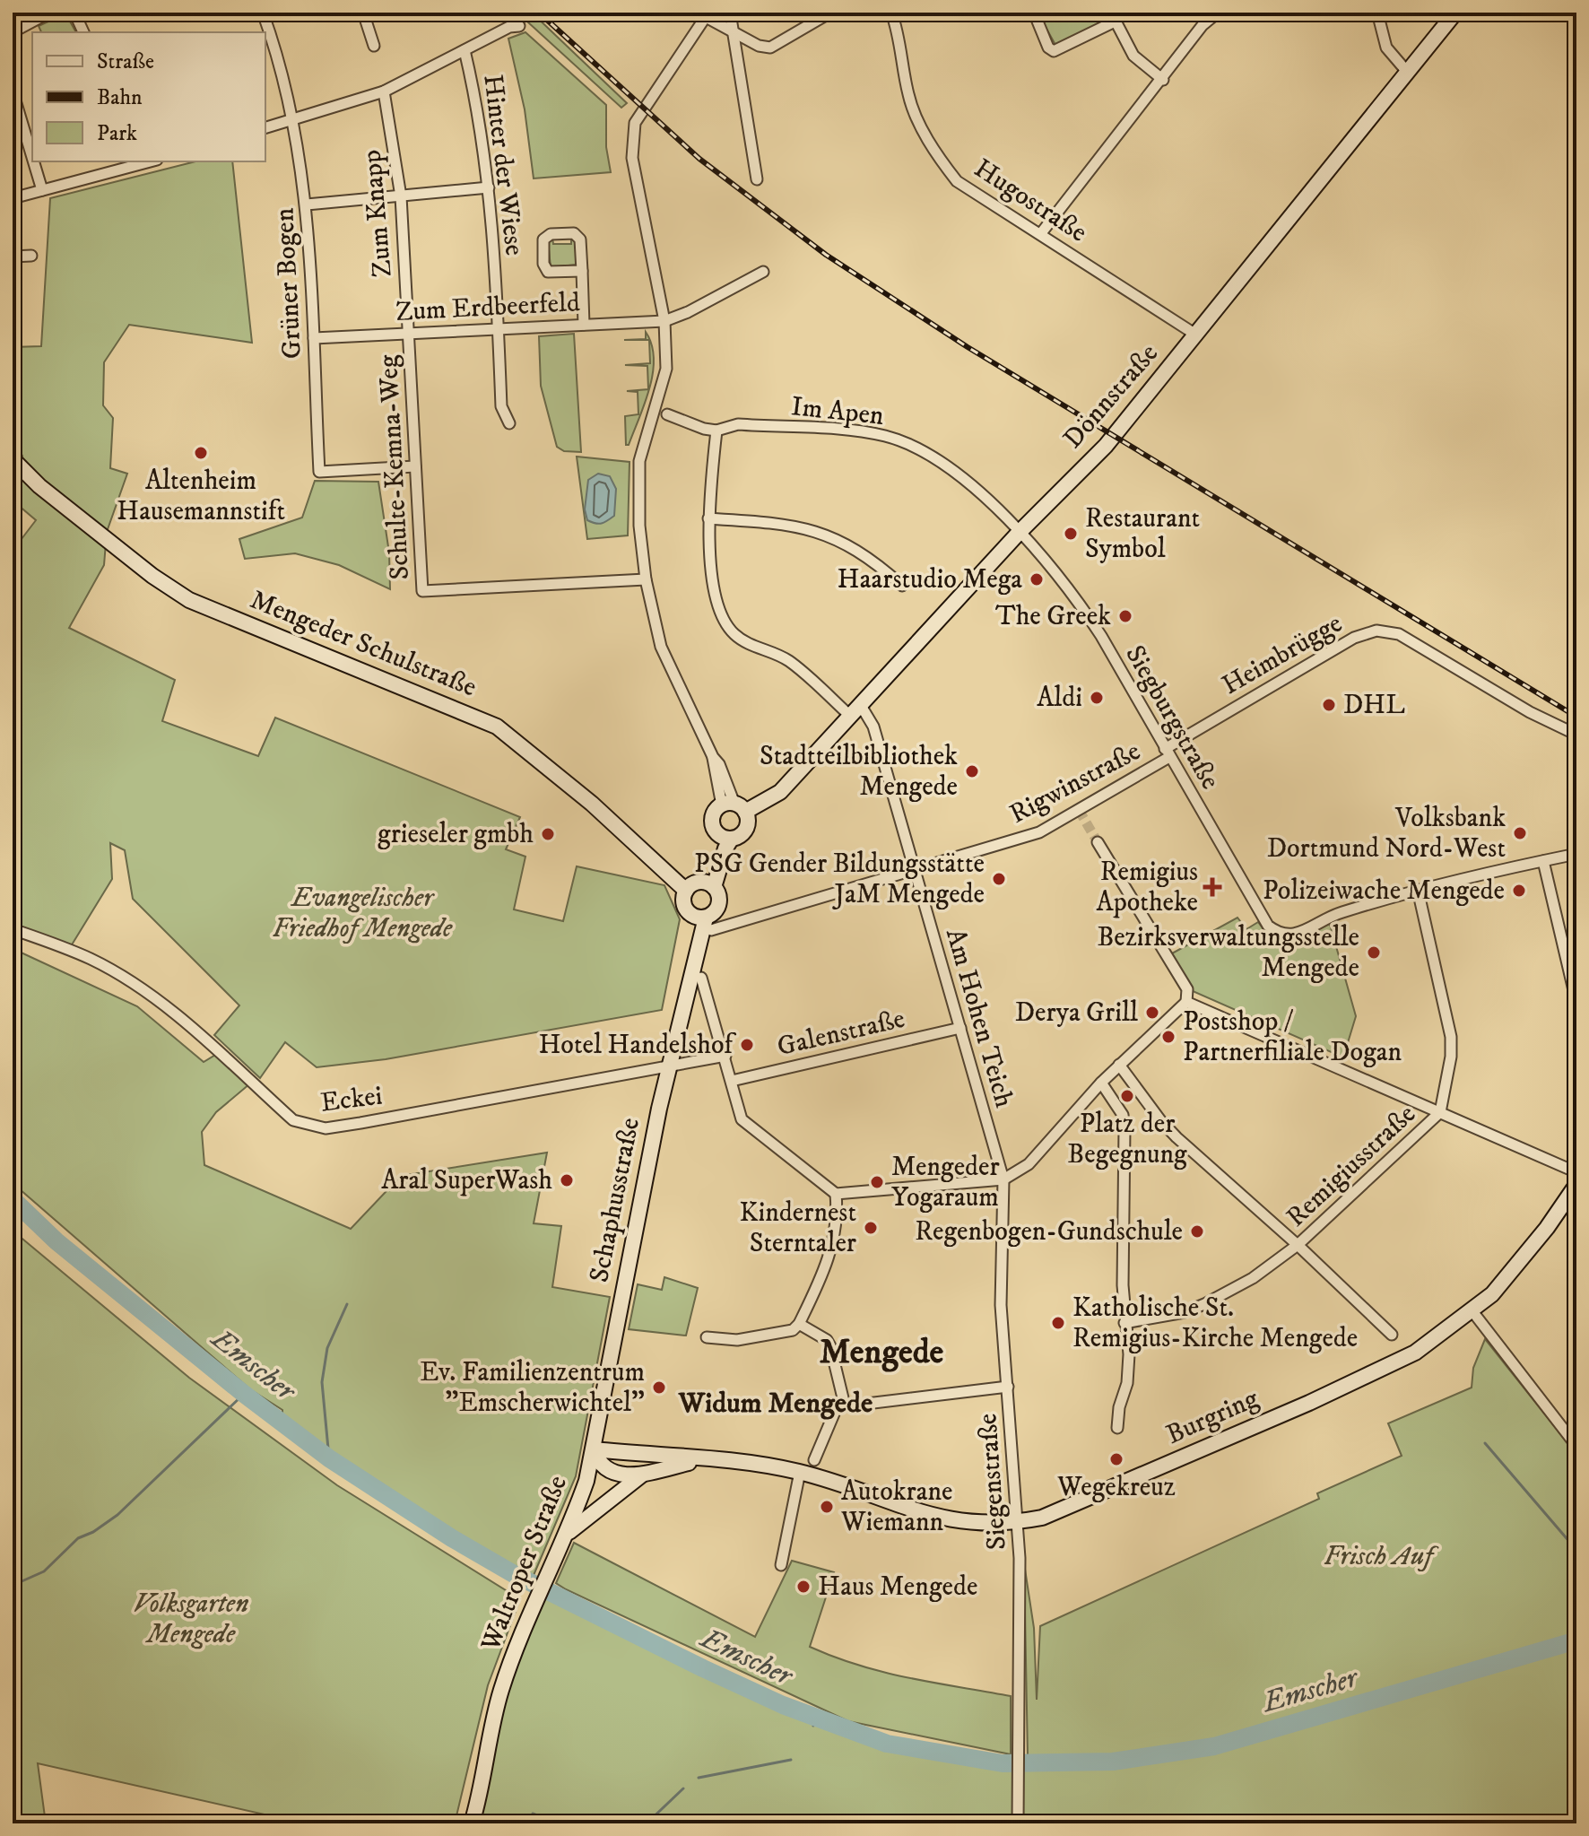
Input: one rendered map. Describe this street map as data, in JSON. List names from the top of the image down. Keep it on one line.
{"streets":{"main road":["Dönnstraße","Mengeder Schulstraße","Schaphusstraße","Burgring","Waltroper Straße"],"street":["Hinter der Wiese","Hugostraße","Zum Knapp","Grüner Bogen","Zum Erdbeerfeld","Im Apen","Schulte-Kemna-Weg","Heimbrügge","Siegburgstraße","Rigwinstraße","Am Hohen Teich","Galenstraße","Eckei","Remigiusstraße","Siegenstraße"]},"crossings":[["Hinter der Wiese","Zum Erdbeerfeld"],["Hugostraße","Dönnstraße"],["Zum Knapp","Zum Erdbeerfeld"],["Zum Knapp","Schulte-Kemna-Weg"],["Grüner Bogen","Zum Erdbeerfeld"],["Grüner Bogen","Schulte-Kemna-Weg"],["Zum Erdbeerfeld","Schulte-Kemna-Weg"],["Dönnstraße","Im Apen"],["Dönnstraße","Siegburgstraße"],["Dönnstraße","Am Hohen Teich"],["Im Apen","Siegburgstraße"],["Mengeder Schulstraße","Rigwinstraße"],["Mengeder Schulstraße","Schaphusstraße"],["Heimbrügge","Siegburgstraße"],["Heimbrügge","Rigwinstraße"],["Siegburgstraße","Rigwinstraße"],["Siegburgstraße","Remigiusstraße"],["Rigwinstraße","Am Hohen Teich"],["Rigwinstraße","Schaphusstraße"],["Am Hohen Teich","Galenstraße"],["Am Hohen Teich","Siegenstraße"],["Eckei","Schaphusstraße"],["Schaphusstraße","Waltroper Straße"],["Burgring","Siegenstraße"],["Burgring","Waltroper Straße"]],"districts":["Mengede","Widum Mengede"],"water":["Emscher"],"parks":["Evangelischer Friedhof Mengede","Frisch Auf","Volksgarten Mengede"],"places":{"other":["Altenheim Hausemannstift","Restaurant Symbol","Haarstudio Mega","The Greek","Aldi","DHL","Stadtteilbibliothek Mengede","Volksbank Dortmund Nord-West","grieseler gmbh","PSG Gender Bildungsstätte JaM Mengede","Polizeiwache Mengede","Bezirksverwaltungsstelle Mengede","Derya Grill","Postshop / Partnerfiliale Dogan","Hotel Handelshof","Platz der Begegnung","Aral SuperWash","Mengeder Yogaraum","Kindernest Sterntaler","Regenbogen-Gundschule","Katholische St. Remigius-Kirche Mengede","Ev. Familienzentrum \"Emscherwichtel\"","Wegekreuz","Autokrane Wiemann","Haus Mengede"],"health":["Remigius Apotheke"]},"legend":["Straße","Bahn","Park"]}
